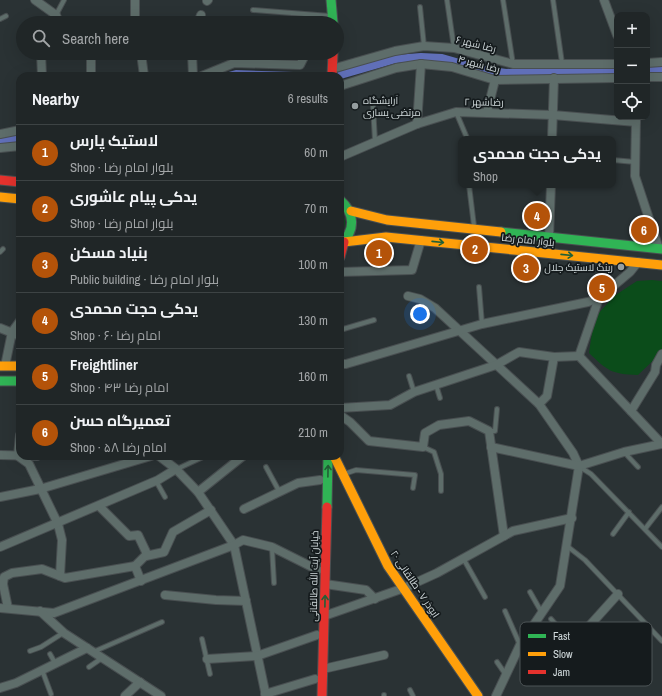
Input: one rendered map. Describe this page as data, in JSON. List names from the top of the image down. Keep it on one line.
{"streets":{"main road":["بلوار امام رضا","خیابان آیت الله طالقانی","ابوذر ۷ - طالقانی ۲۰"],"street":["رضا شهر ۶","رضا شهر ۴","رضاشهر ۲"]},"places":["آرایشگاه مرتضی یساری","رینگ لاستیک جلال"],"legend":["Fast","Slow","Jam"],"page":{"map_buttons":["+","−"],"search":"Search here","heading":["Nearby","6 results"],"list":[{"mark":"1","name":"لاستیک پارس","note":"Shop · بلوار امام رضا","value":"60 m"},{"mark":"2","name":"یدکی پیام عاشوری","note":"Shop · بلوار امام رضا","value":"70 m"},{"mark":"3","name":"بنیاد مسکن","note":"Public building · بلوار امام رضا","value":"100 m"},{"mark":"4","name":"یدکی حجت محمدی","note":"Shop · امام رضا ۶۰","value":"130 m"},{"mark":"5","name":"Freightliner","note":"Shop · امام رضا ۴۳","value":"160 m"},{"mark":"6","name":"تعمیرگاه حسن","note":"Shop · امام رضا ۵۸","value":"210 m"}],"popup":["یدکی حجت محمدی","Shop"],"pins":["4","6","2","1","3","5"]}}
